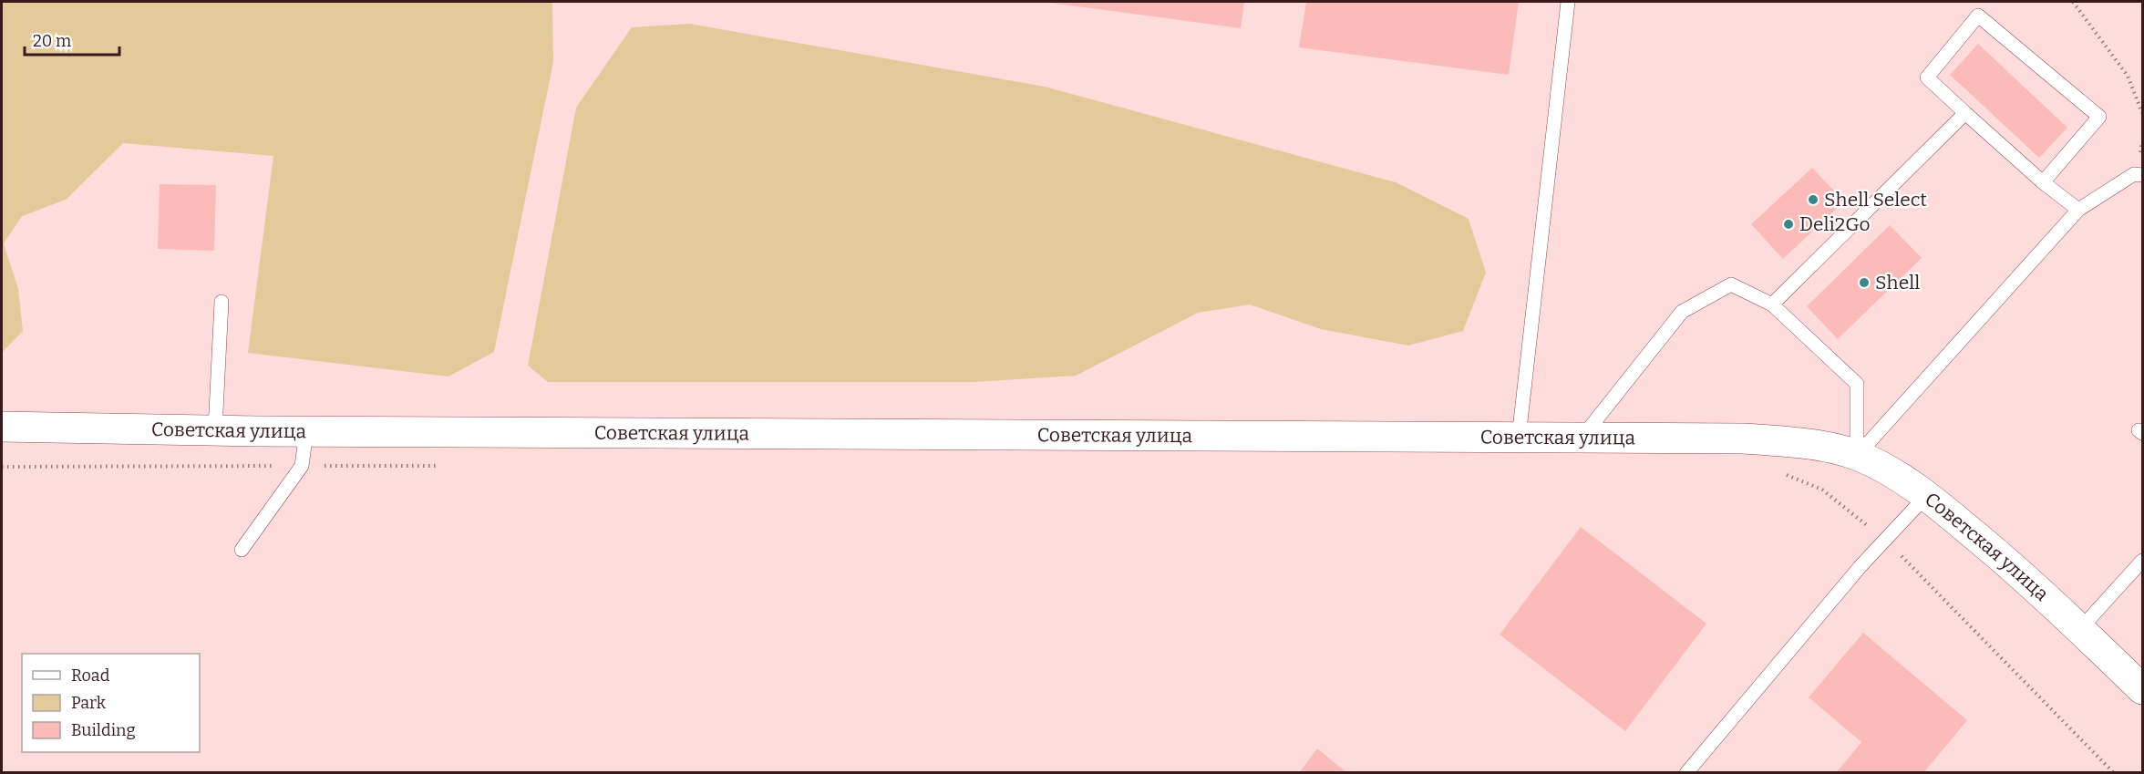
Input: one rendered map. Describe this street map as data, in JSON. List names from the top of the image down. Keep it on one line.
{"streets":{"street":["Советская улица"]},"places":["Shell Select","Deli2Go","Shell"],"legend":["Road","Park","Building"],"scale_bar":"20 m"}
